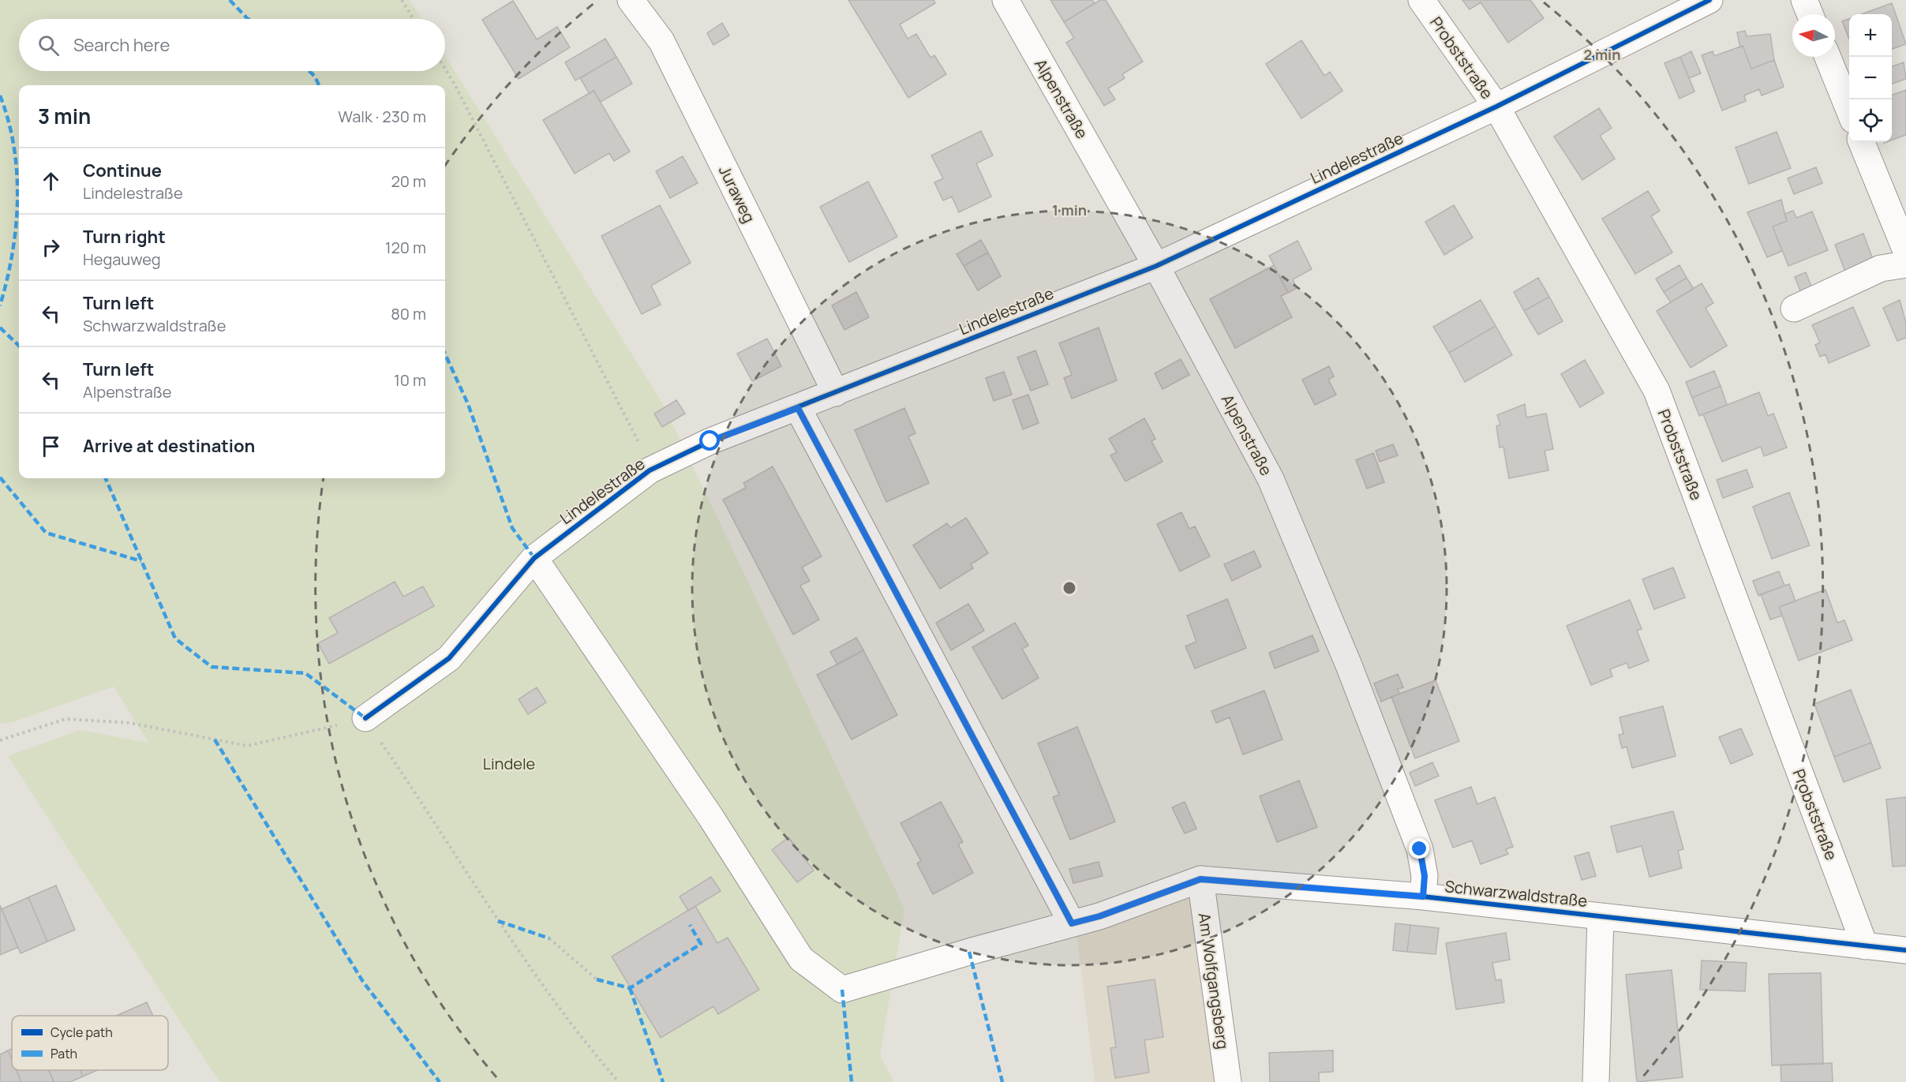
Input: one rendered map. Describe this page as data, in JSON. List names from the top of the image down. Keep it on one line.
{"streets":{"street":["Probststraße","Alpenstraße","Lindelestraße","Juraweg","Schwarzwaldstraße","Am Wolfgangsberg"]},"crossings":[["Probststraße","Lindelestraße"],["Probststraße","Schwarzwaldstraße"],["Alpenstraße","Lindelestraße"],["Alpenstraße","Schwarzwaldstraße"],["Lindelestraße","Juraweg"],["Lindelestraße","Schwarzwaldstraße"],["Schwarzwaldstraße","Am Wolfgangsberg"]],"parks":["Lindele"],"legend":["Cycle path","Path"],"north":"left","page":{"map_buttons":["+","−"],"search":"Search here","heading":["3 min","Walk · 230 m"],"list":[["Continue","Lindelestraße","20 m"],["Turn right","Hegauweg","120 m"],["Turn left","Schwarzwaldstraße","80 m"],["Turn left","Alpenstraße","10 m"],"Arrive at destination"]},"rings":["2 min","1 min"]}
